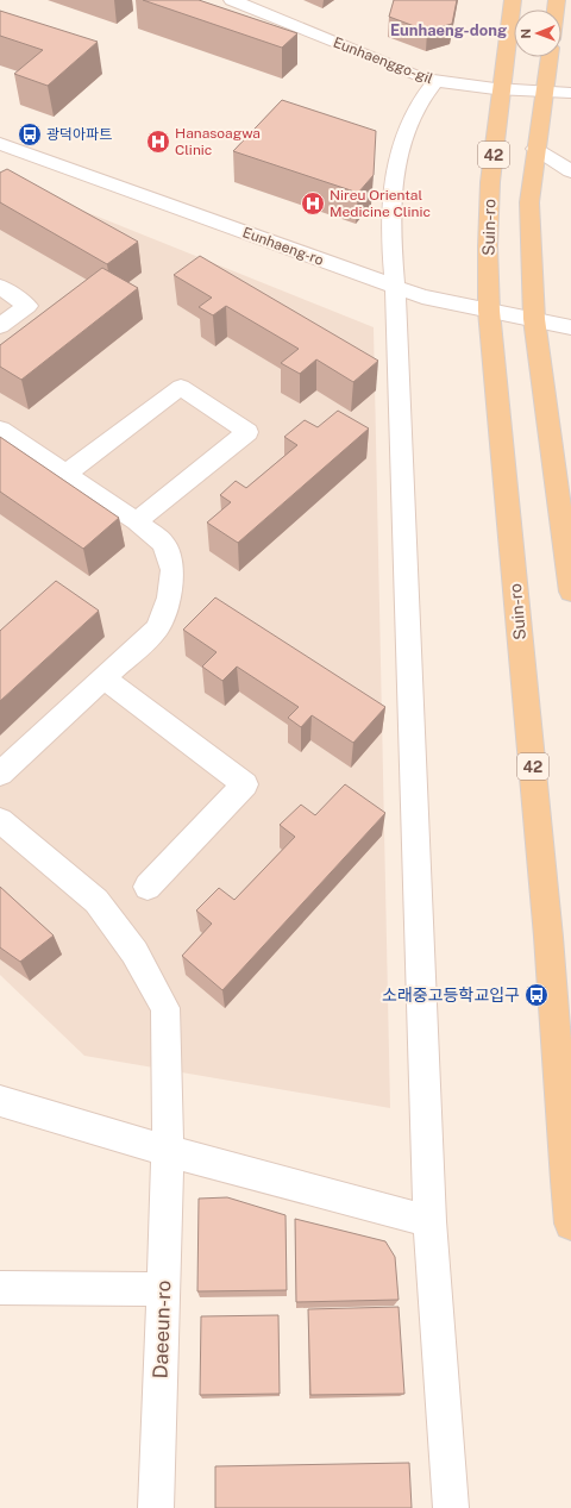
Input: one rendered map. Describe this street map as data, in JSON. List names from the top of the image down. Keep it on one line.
{"streets":{"main road":["42","Suin-ro"],"street":["Eunhaenggo-gil","Eunhaeng-ro","Daeeun-ro"]},"crossings":[["Eunhaenggo-gil","42"],["Eunhaenggo-gil","Suin-ro"],["42","Eunhaeng-ro"],["Suin-ro","Eunhaeng-ro"]],"districts":["Eunhaeng-dong"],"places":{"bus stop":["광덕아파트","소래중고등학교입구"],"hospital":["Hanasoagwa Clinic","Nireu Oriental Medicine Clinic"]},"north":"left"}
